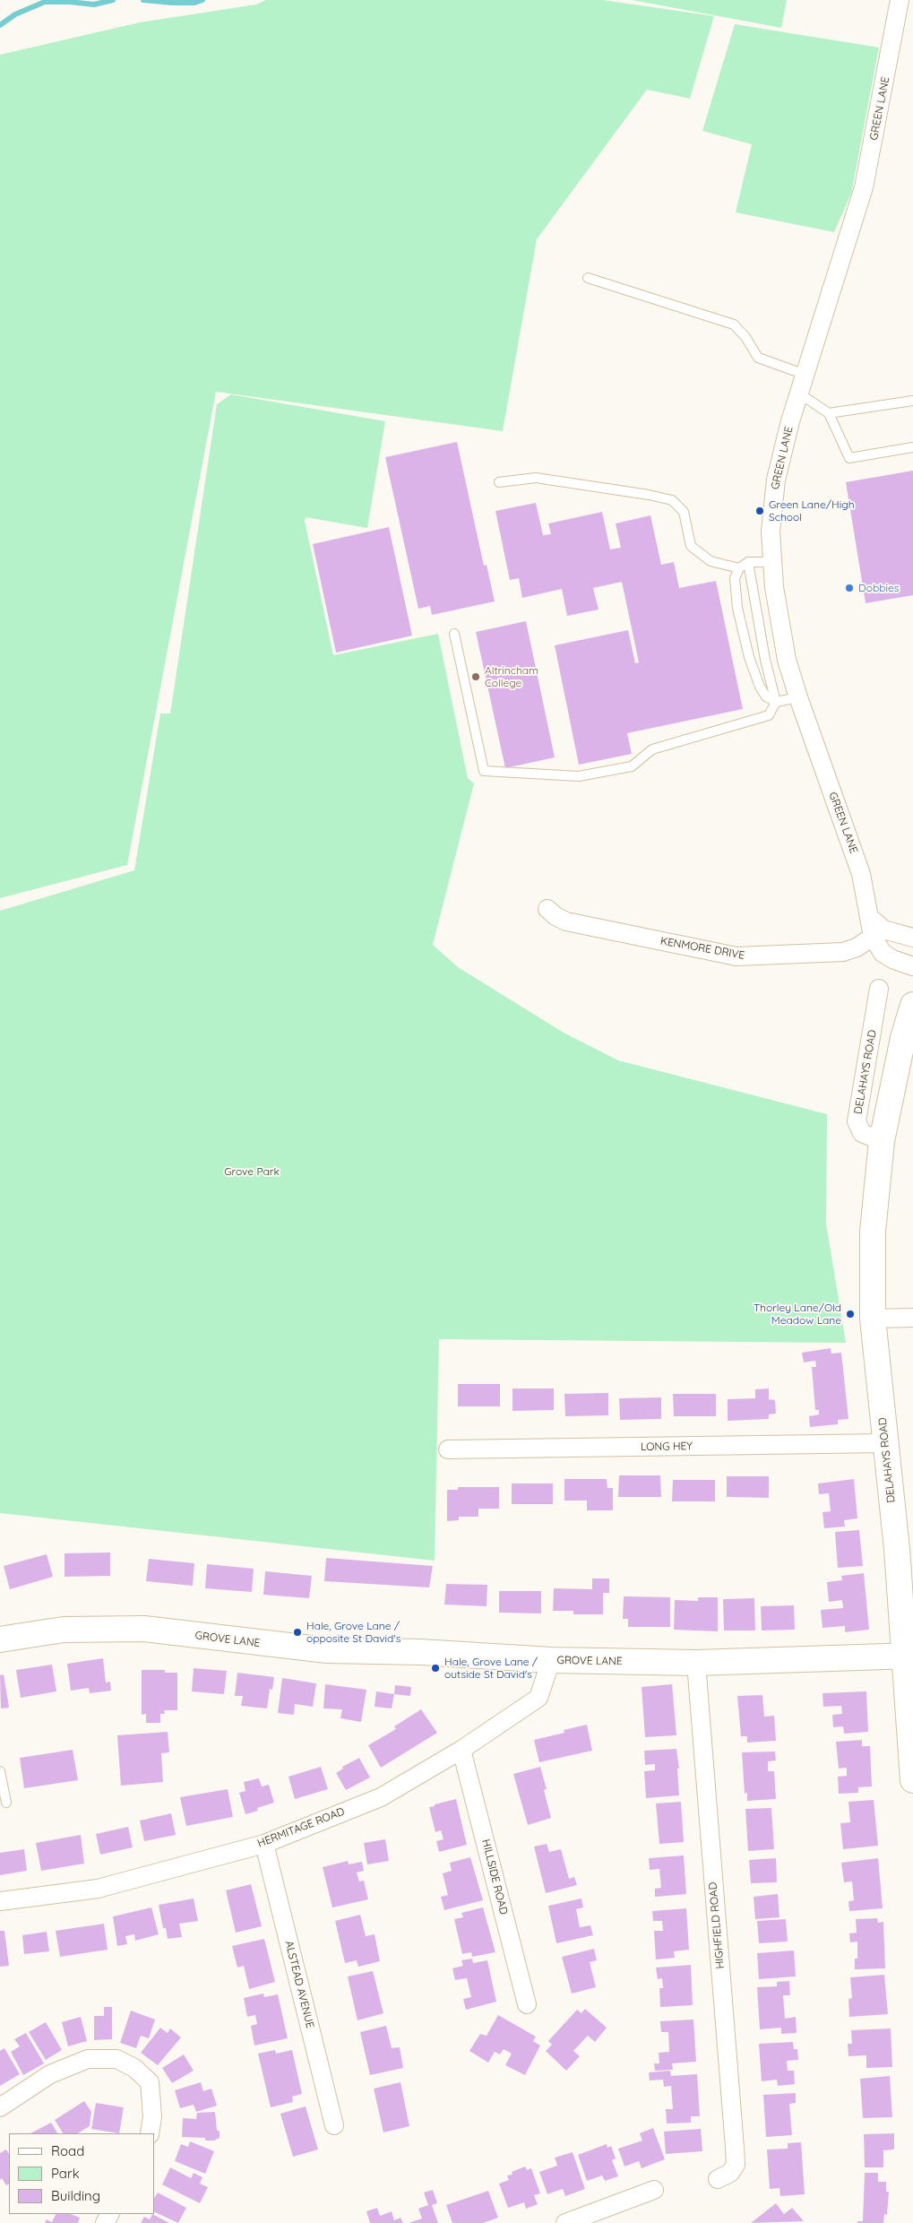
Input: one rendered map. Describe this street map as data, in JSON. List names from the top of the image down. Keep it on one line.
{"streets":{"street":["GREEN LANE","KENMORE DRIVE","DELAHAYS ROAD","LONG HEY","GROVE LANE","HERMITAGE ROAD","HILLSIDE ROAD","HIGHFIELD ROAD","ALSTEAD AVENUE"]},"crossings":[["GREEN LANE","KENMORE DRIVE"],["DELAHAYS ROAD","LONG HEY"],["DELAHAYS ROAD","GROVE LANE"],["GROVE LANE","HERMITAGE ROAD"],["GROVE LANE","HIGHFIELD ROAD"],["HERMITAGE ROAD","HILLSIDE ROAD"],["HERMITAGE ROAD","ALSTEAD AVENUE"]],"parks":["Grove Park"],"places":["Green Lane/High School","Dobbies","Altrincham College","Thorley Lane/Old Meadow Lane","Hale, Grove Lane / opposite St David's","Hale, Grove Lane / outside St David's"],"legend":["Road","Park","Building"]}
